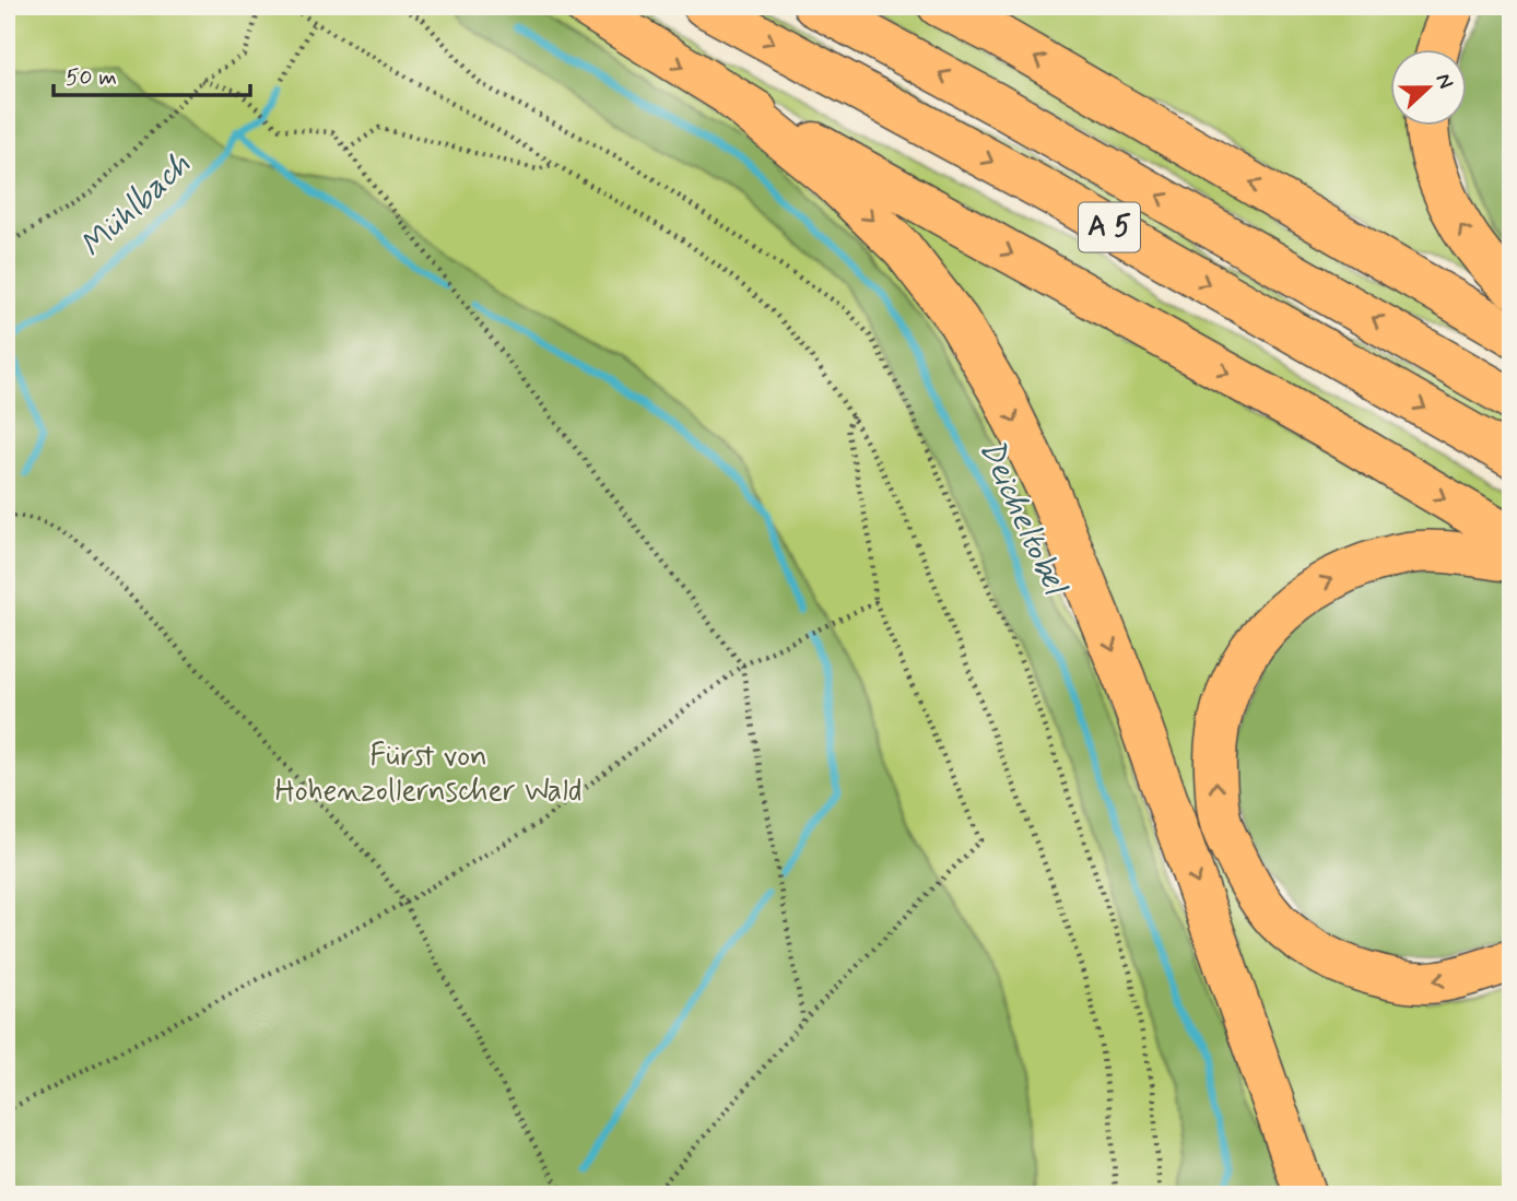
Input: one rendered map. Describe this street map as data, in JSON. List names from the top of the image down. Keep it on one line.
{"streets":{"highway":["A 5"]},"water":["Mühlbach","Deicheltobel"],"parks":["Fürst von Hohenzollernscher Wald"],"scale_bar":"50 m","north":"right"}
